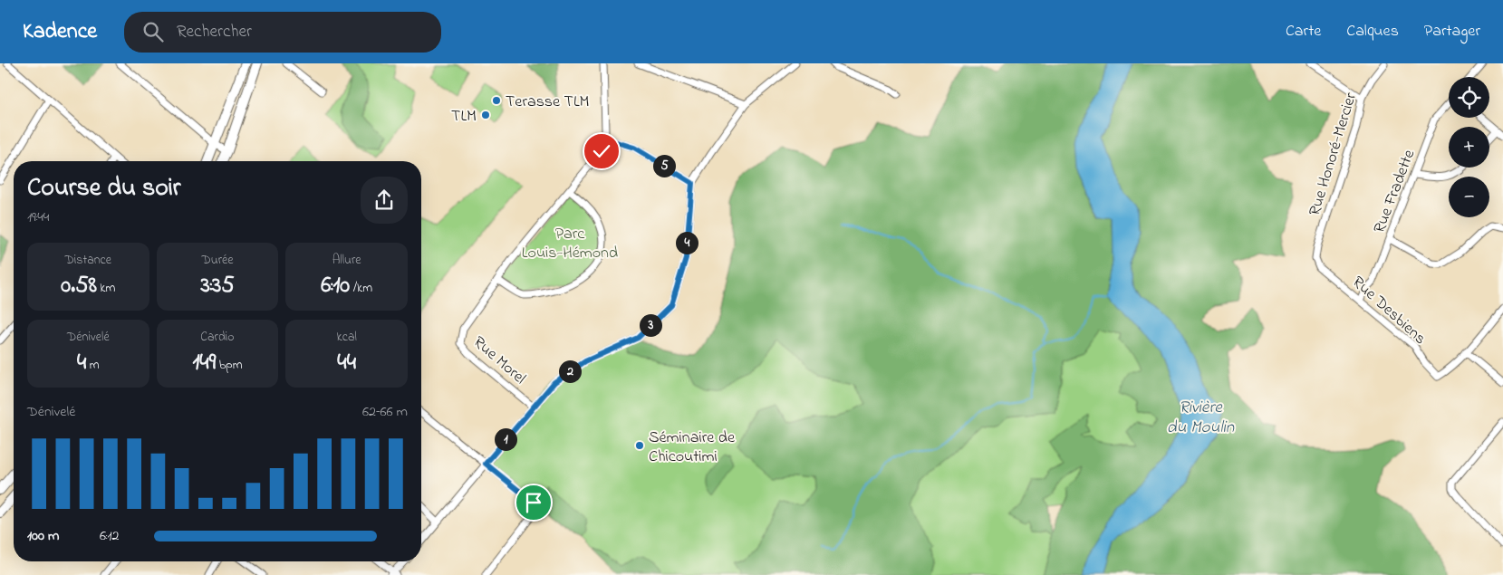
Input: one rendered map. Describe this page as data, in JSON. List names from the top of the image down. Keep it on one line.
{"streets":{"street":["Rue Honoré-Mercier","Rue Fradette","Rue Desbiens","Rue Morel"]},"crossings":[["Rue Honoré-Mercier","Rue Desbiens"],["Rue Fradette","Rue Desbiens"]],"water":["Rivière du Moulin"],"parks":["Parc Louis-Hémond"],"places":["Terasse TLM","TLM","Séminaire de Chicoutimi"],"page":{"header":"Kadence","search":"Rechercher","nav":["Carte","Calques","Partager"],"map_buttons":["+","−"],"pins":["5","4","3","2","1"],"heading":["Course du soir","19:44"],"stats":[["Distance","0.58 km"],["Durée","3:35"],["Allure","6:10 /km"],["Dénivelé","4 m"],["Cardio","149 bpm"],["kcal","44"]],"chart":["Dénivelé","62–66 m"],"list":[{"name":"100 m","note":"6:12"}]}}
